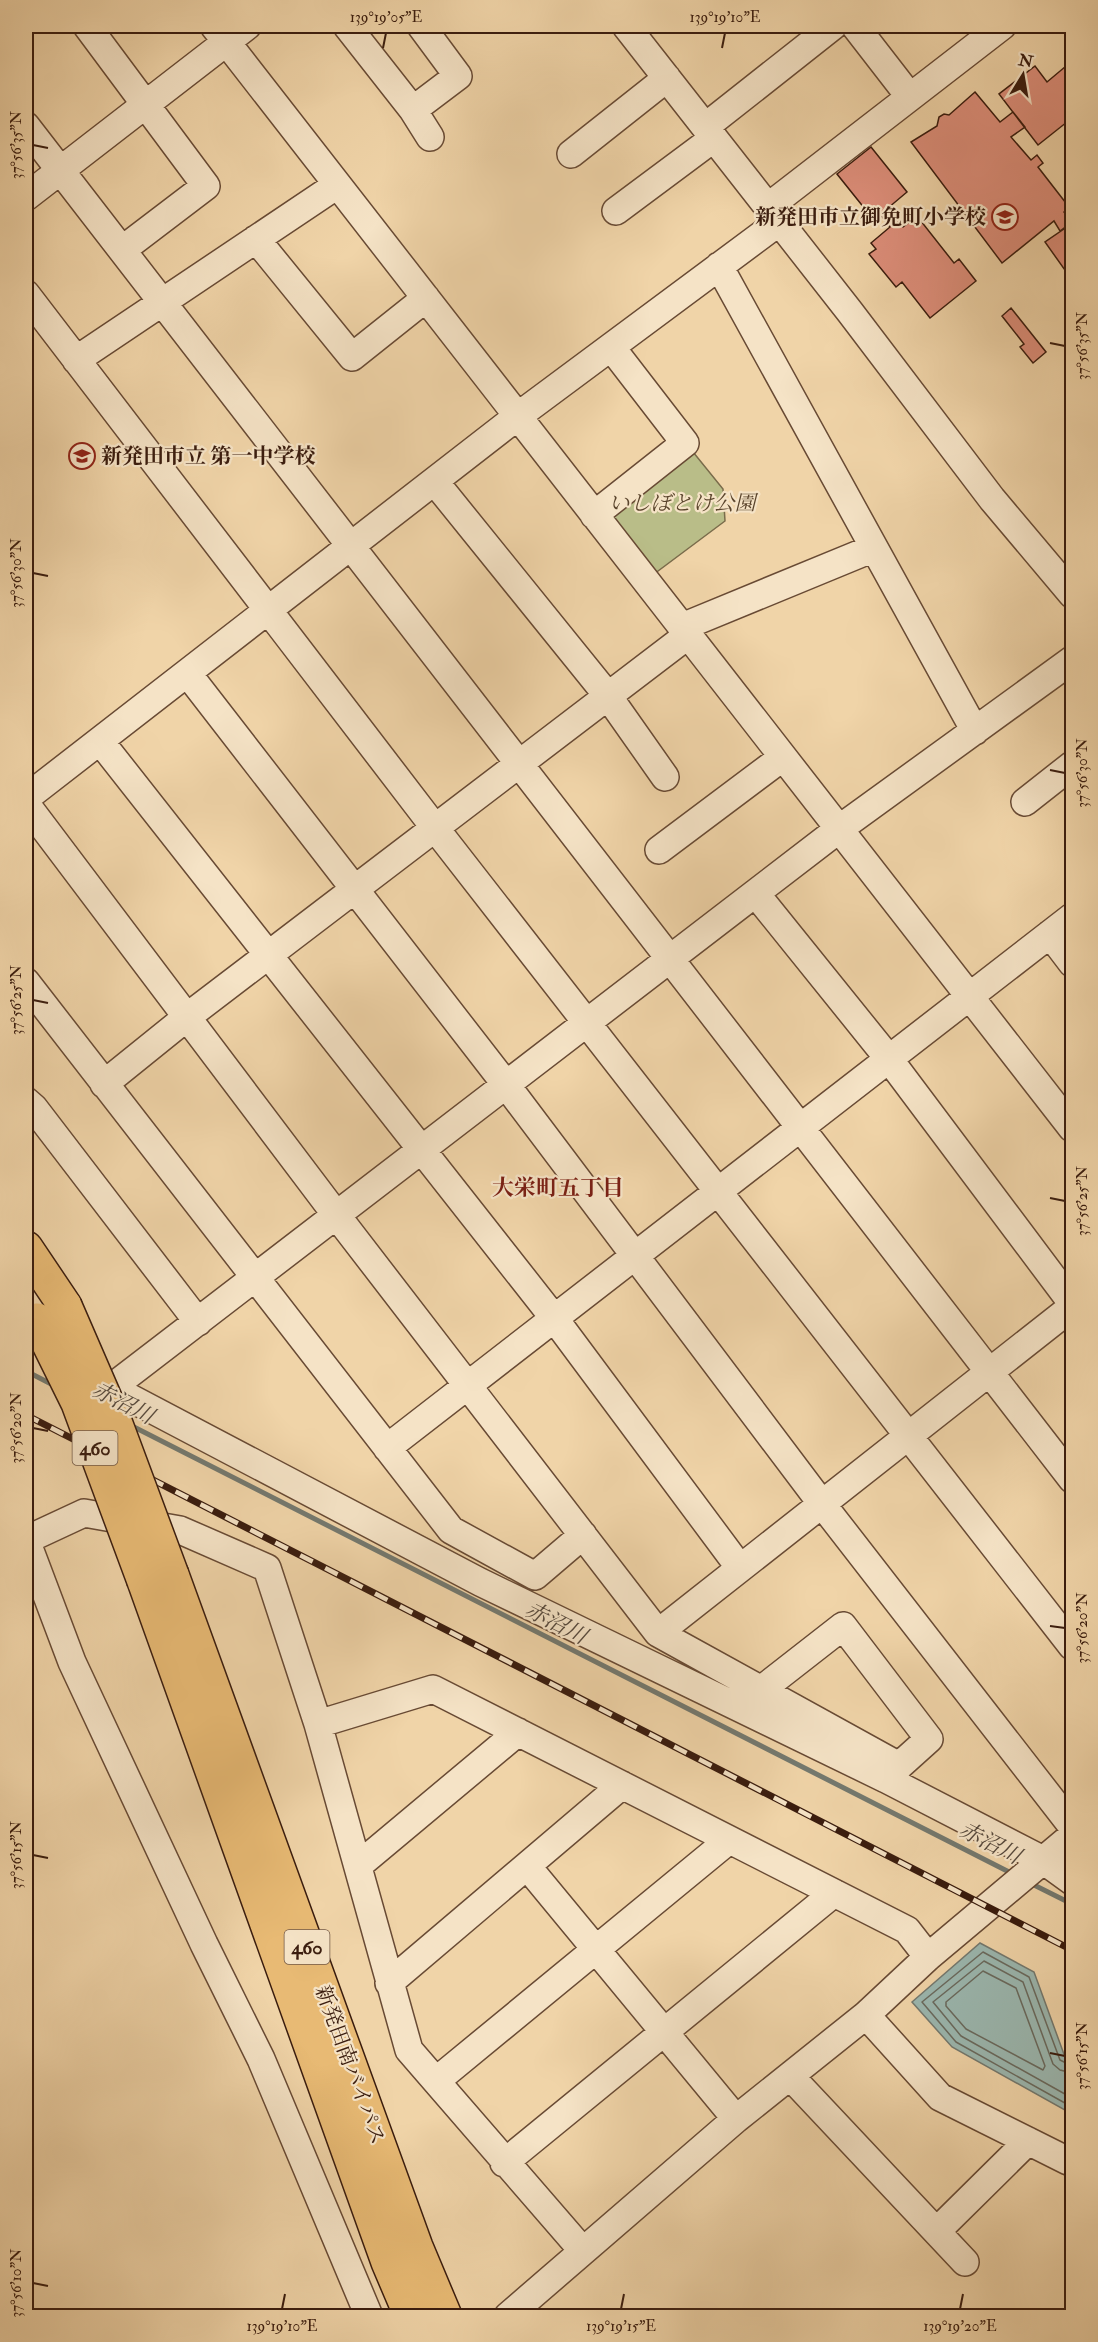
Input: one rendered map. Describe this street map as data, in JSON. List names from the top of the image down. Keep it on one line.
{"streets":{"highway":["460","新発田南バイパス"]},"crossings":[["460","新発田南バイパス"]],"districts":["大栄町五丁目"],"water":["赤沼川"],"parks":["いしぼとけ公園"],"places":{"school or university":["新発田市立御免町小学校","新発田市立 第一中学校"]},"north":"top","coordinates":["139°19'05\"E","139°19'10\"E","37°56'35\"N","37°56'30\"N","37°56'25\"N","37°56'20\"N","37°56'15\"N","37°56'10\"N","139°19'15\"E","139°19'20\"E"]}
